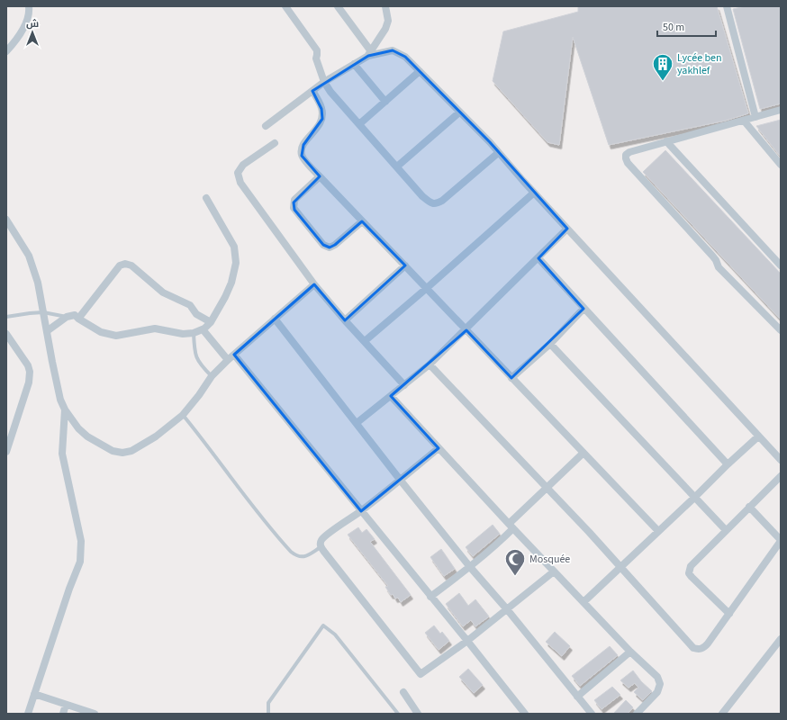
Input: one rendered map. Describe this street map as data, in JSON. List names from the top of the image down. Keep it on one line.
{"places":{"building":["Lycée ben yakhlef"],"mosque":["Mosquée"]},"scale_bar":"50 m","north":"top"}
